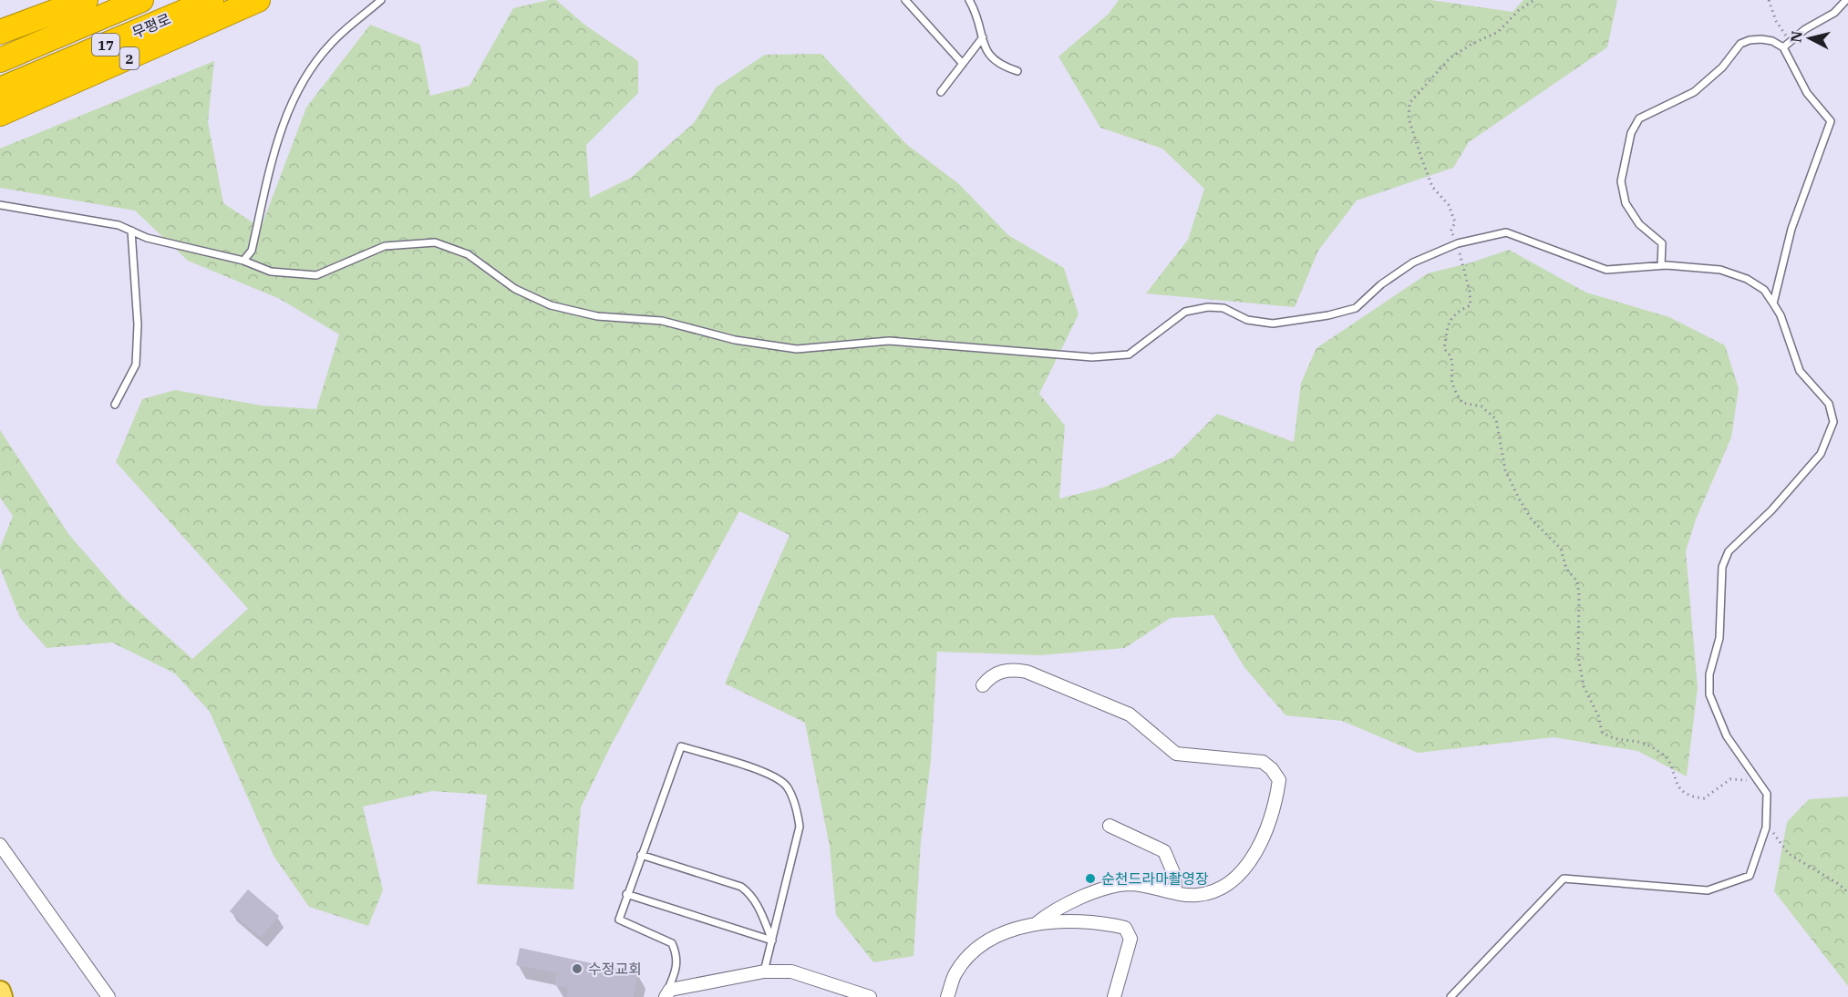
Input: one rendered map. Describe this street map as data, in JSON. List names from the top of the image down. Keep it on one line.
{"streets":{"highway":["무평로","17","2"]},"places":["순천드라마촬영장","수정교회"],"north":"left"}
